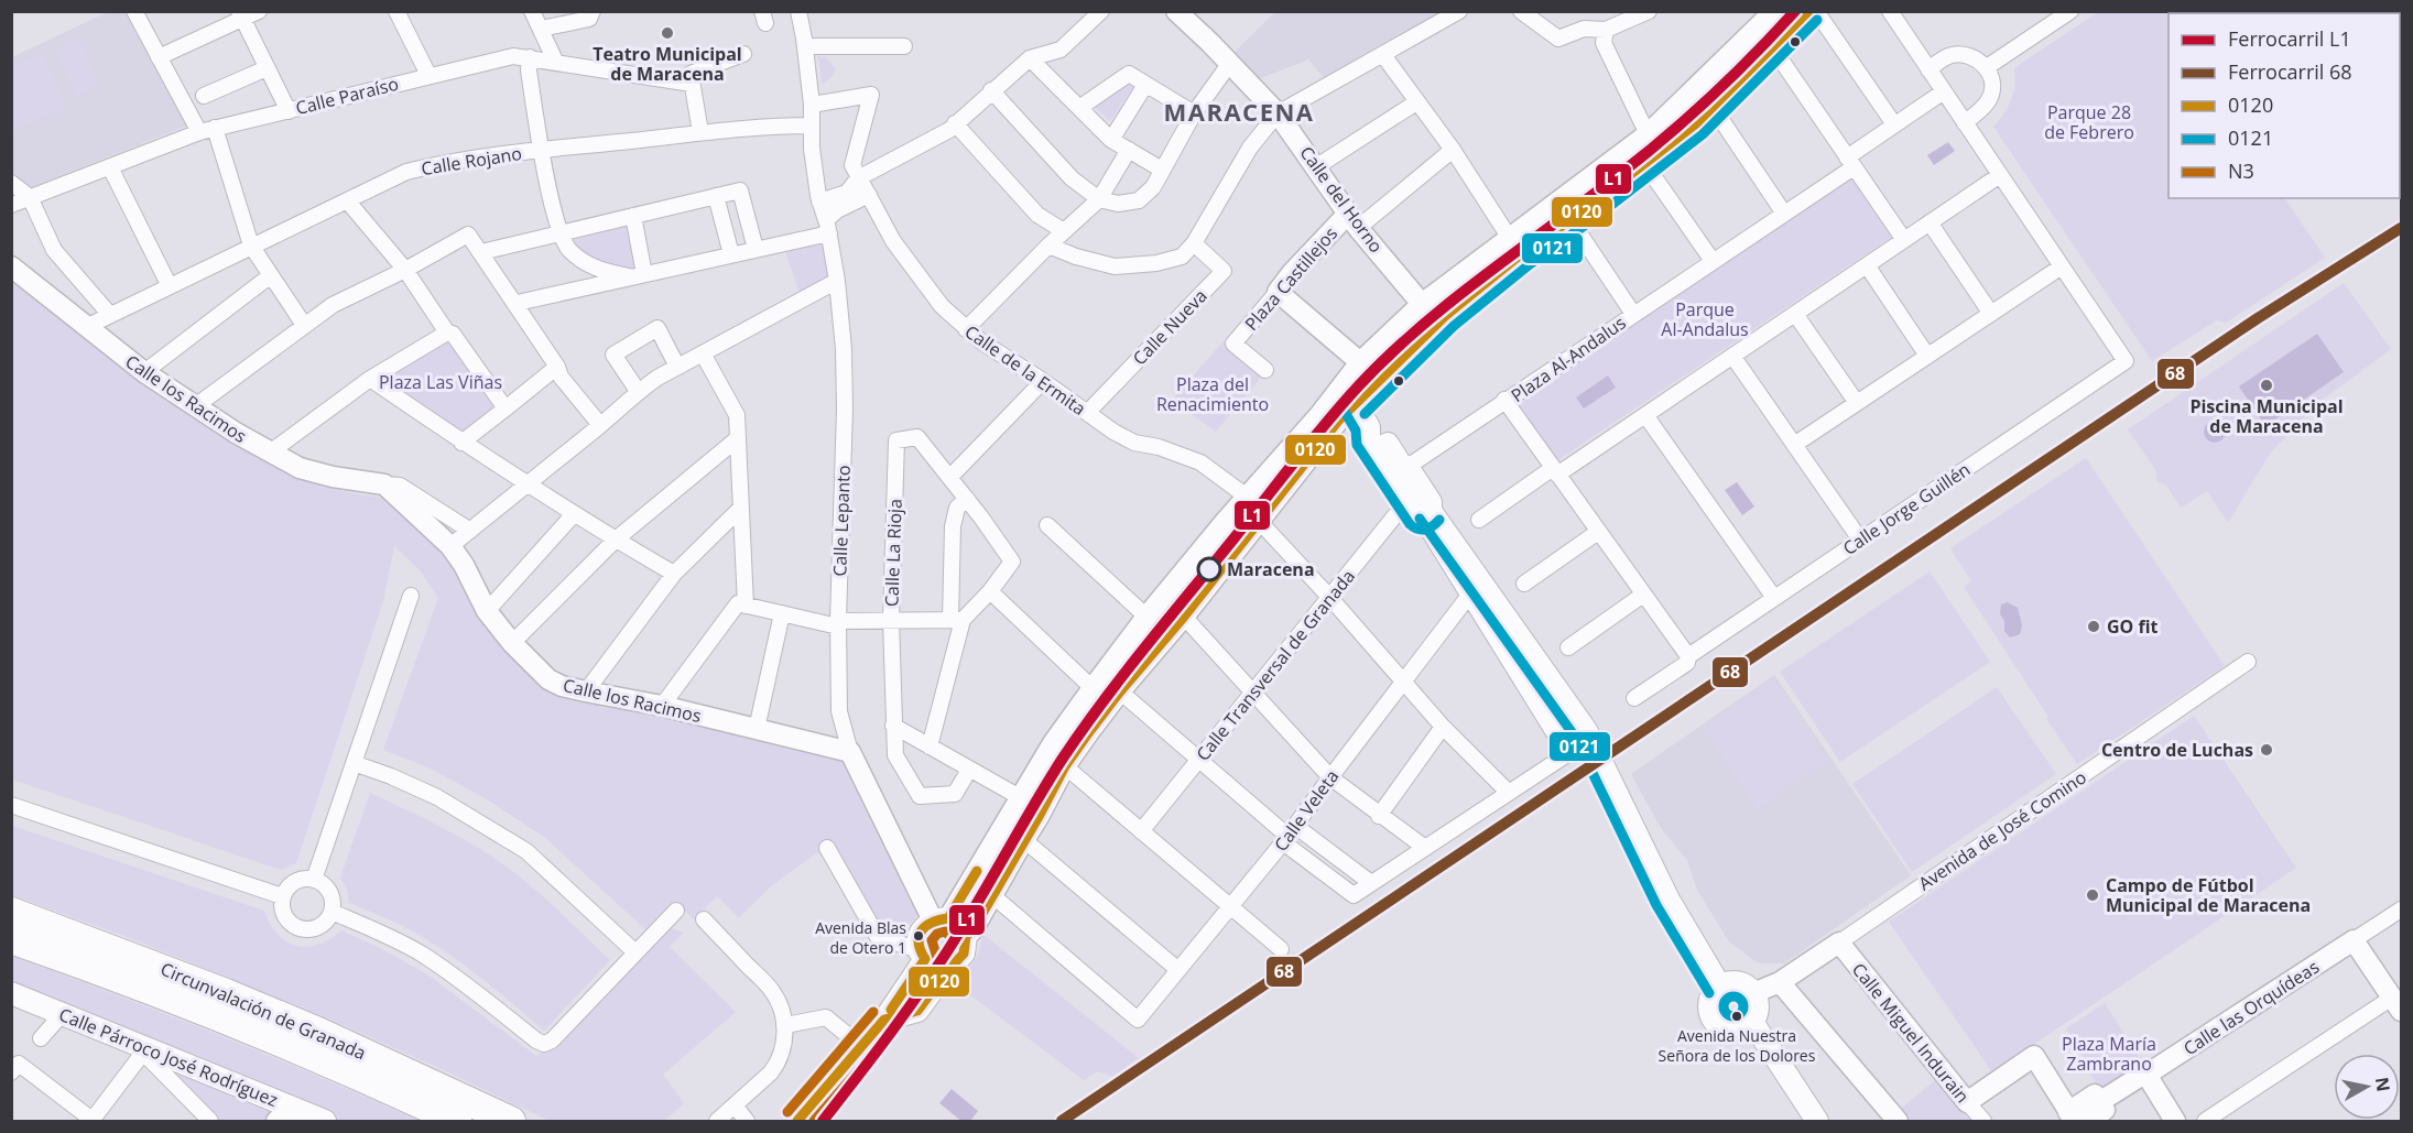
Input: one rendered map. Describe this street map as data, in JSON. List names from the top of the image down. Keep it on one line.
{"streets":{"highway":["Circunvalación de Granada"],"main road":["Calle Párroco José Rodríguez"],"street":["Calle Paraíso","Calle Rojano","Calle del Horno","Plaza Castillejos","Calle Nueva","Plaza Al-Andalus","Calle de la Ermita","Calle los Racimos","Calle Jorge Guillén","Calle Lepanto","Calle La Rioja","Calle Transversal de Granada","Calle Veleta","Avenida de José Comino","Calle las Orquídeas","Calle Miguel Indurain"]},"crossings":[["Calle Rojano","Calle los Racimos"],["Calle Rojano","Calle Lepanto"],["Calle del Horno","Plaza Castillejos"],["Calle Nueva","Calle de la Ermita"],["Plaza Al-Andalus","Calle Jorge Guillén"],["Calle los Racimos","Calle Lepanto"],["Avenida de José Comino","Calle Miguel Indurain"]],"districts":["MARACENA"],"parks":["Parque 28 de Febrero","Parque Al-Andalus","Plaza Las Viñas","Plaza del Renacimiento","Plaza María Zambrano"],"places":["Teatro Municipal de Maracena","Piscina Municipal de Maracena","Maracena","GO fit","Centro de Luchas","Campo de Fútbol Municipal de Maracena","Avenida Blas de Otero 1","Avenida Nuestra Señora de los Dolores"],"lines":["rail line L1","transit line 0120","transit line 0121","rail line 68","transit line N3"],"legend":["Ferrocarril L1","Ferrocarril 68","0120","0121","N3"],"north":"right"}
